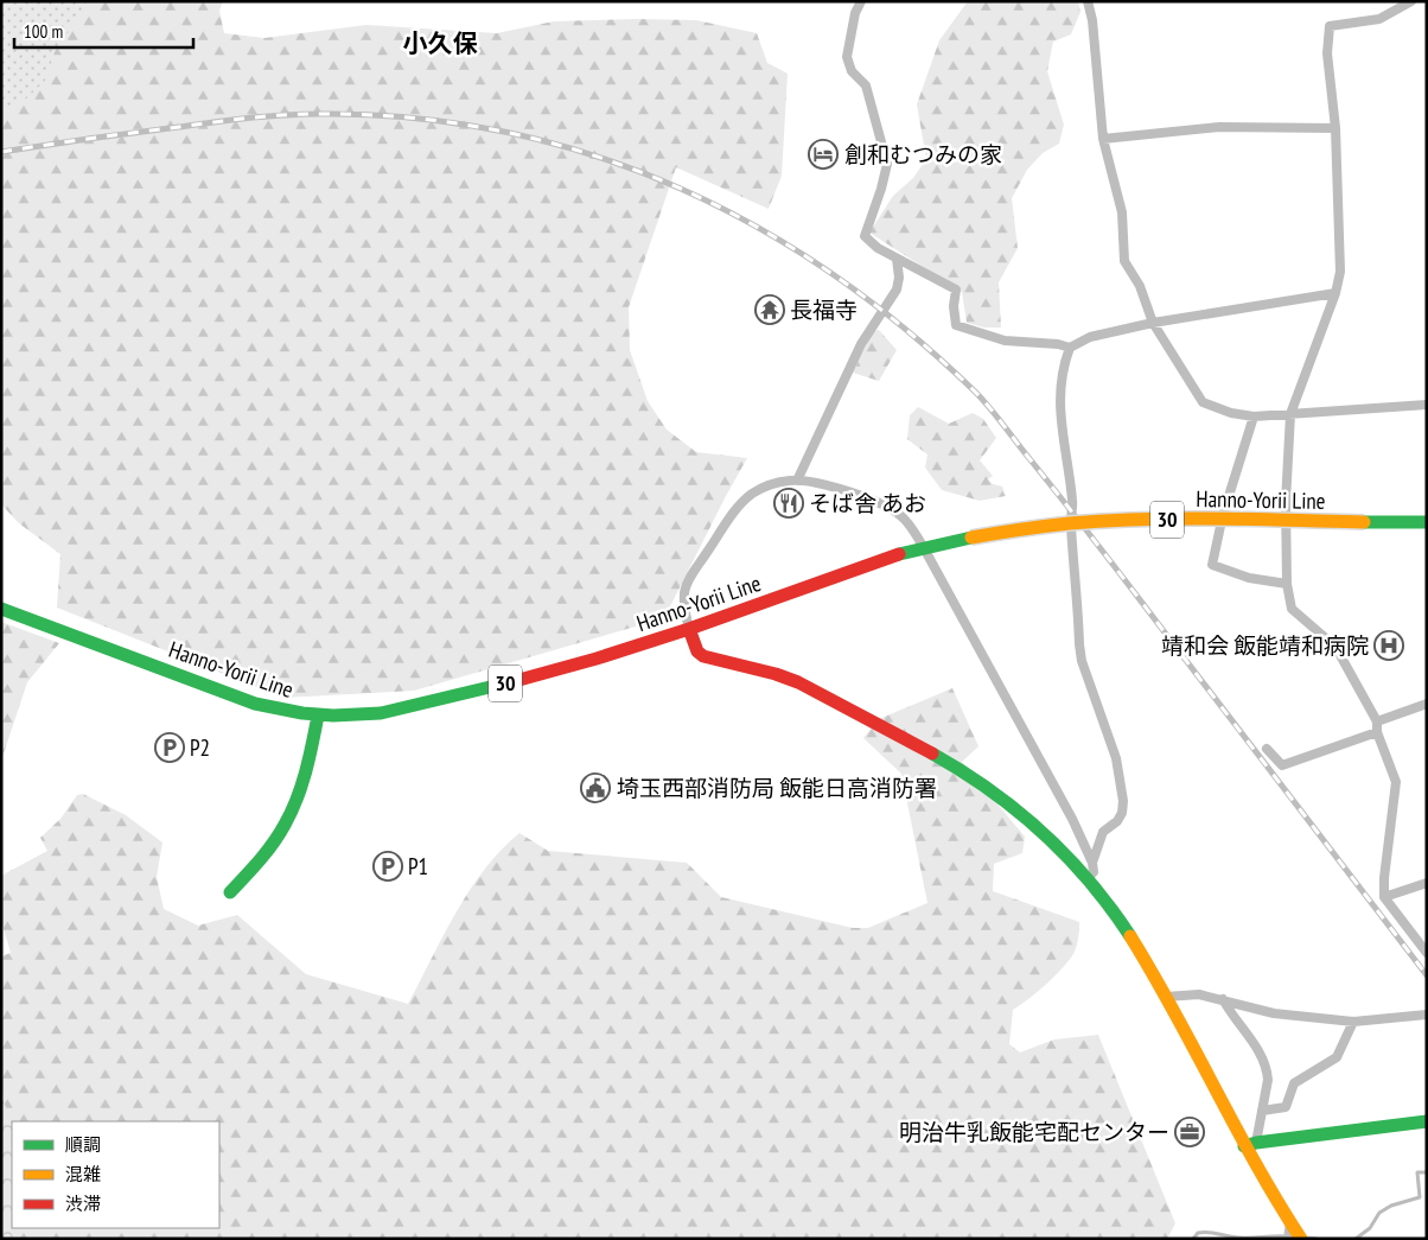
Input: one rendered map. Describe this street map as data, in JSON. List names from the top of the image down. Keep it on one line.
{"streets":{"main road":["Hanno-Yorii Line","30"]},"districts":["小久保"],"places":{"hotel":["創和むつみの家"],"temple":["長福寺"],"restaurant":["そば舎 あお"],"hospital":["靖和会 飯能靖和病院"],"parking":["P2","P1"],"public building":["埼玉西部消防局 飯能日高消防署"],"office":["明治牛乳飯能宅配センター"]},"legend":["順調","混雑","渋滞"],"scale_bar":"100 m"}
